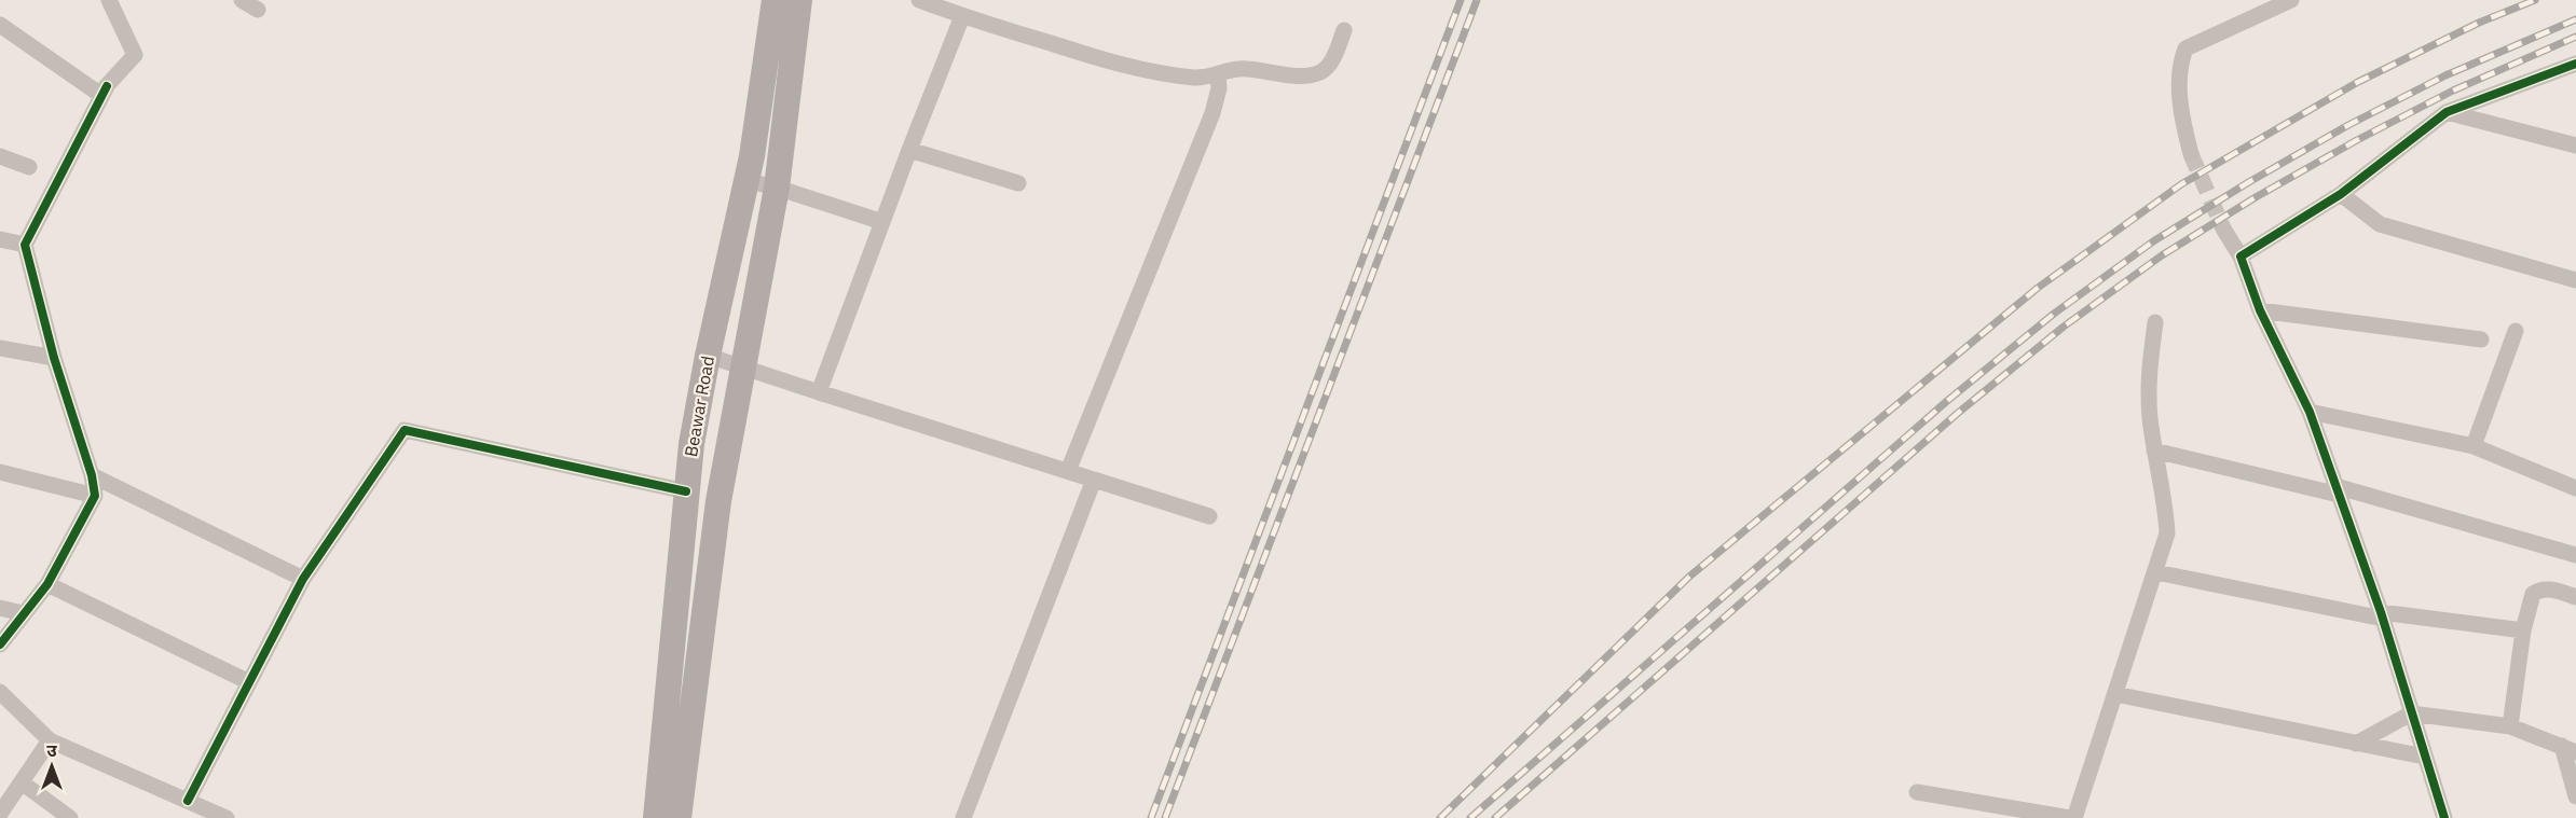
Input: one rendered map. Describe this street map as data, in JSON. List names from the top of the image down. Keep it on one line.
{"streets":{"main road":["Beawar Road"]},"north":"top"}
